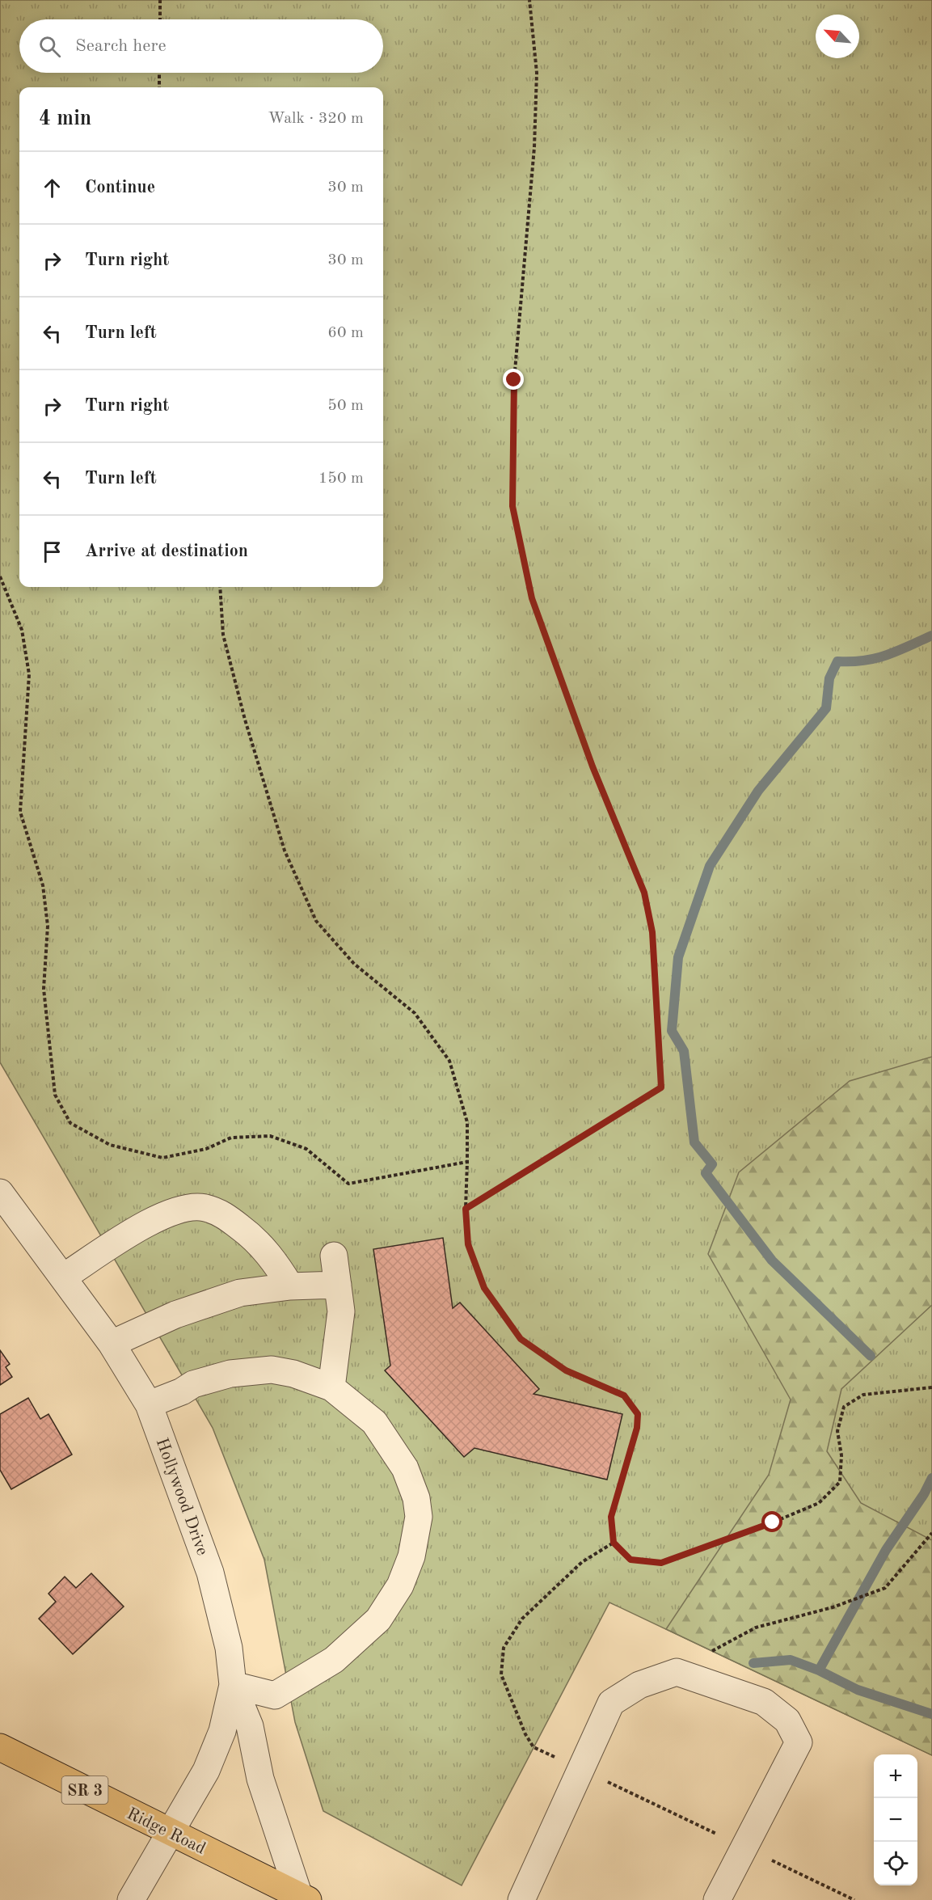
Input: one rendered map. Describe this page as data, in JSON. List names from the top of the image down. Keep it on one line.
{"streets":{"main road":["SR 3","Ridge Road"],"street":["Hollywood Drive"]},"crossings":[["Hollywood Drive","Ridge Road"]],"north":"top left","page":{"search":"Search here","heading":["4 min","Walk · 320 m"],"list":[["Continue","30 m"],["Turn right","30 m"],["Turn left","60 m"],["Turn right","50 m"],["Turn left","150 m"],"Arrive at destination"],"map_buttons":["+","−"]}}
